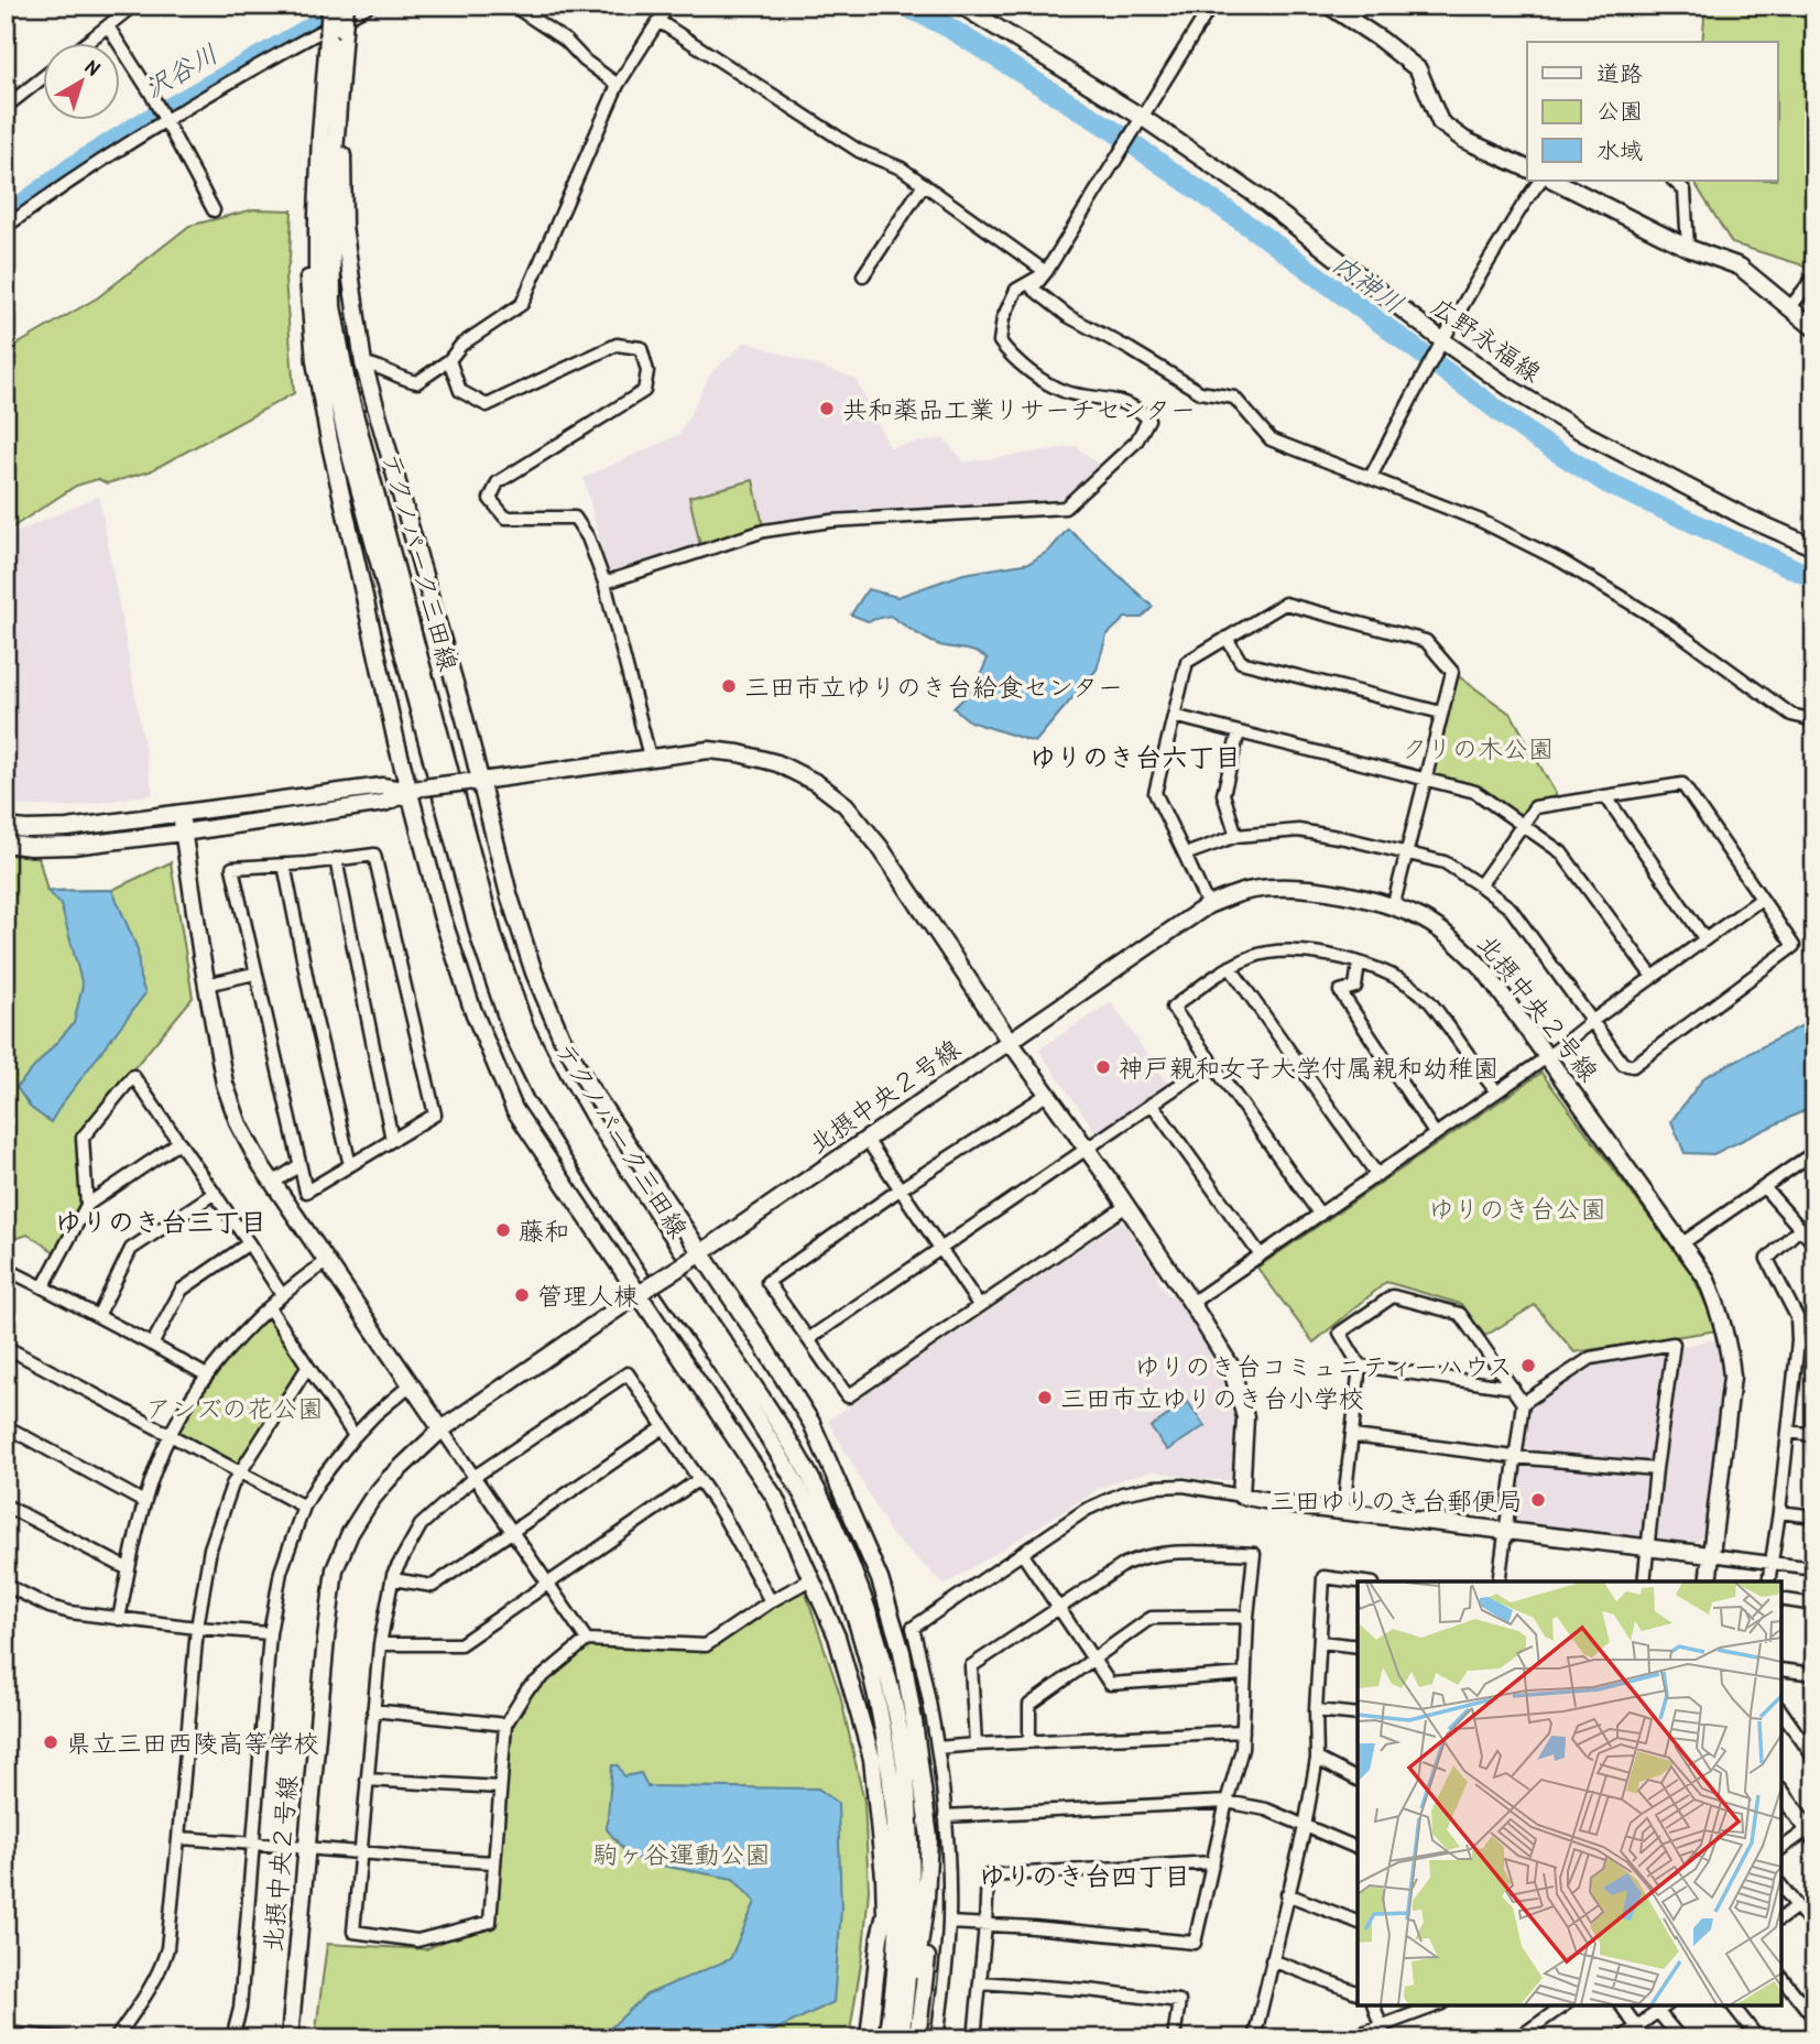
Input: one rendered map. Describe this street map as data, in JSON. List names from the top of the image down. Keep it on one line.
{"streets":{"main road":["広野永福線","テクノパーク三田線","北摂中央２号線"]},"districts":["ゆりのき台六丁目","ゆりのき台三丁目","ゆりのき台四丁目"],"water":["沢谷川","内神川"],"parks":["クリの木公園","ゆりのき台公園","アンズの花公園","駒ヶ谷運動公園"],"places":["共和薬品工業リサーチセンター","三田市立ゆりのき台給食センター","神戸親和女子大学付属親和幼稚園","藤和","管理人棟","ゆりのき台コミュニティーハウス","三田市立ゆりのき台小学校","三田ゆりのき台郵便局","県立三田西陵高等学校"],"legend":["道路","公園","水域"],"north":"top right"}
